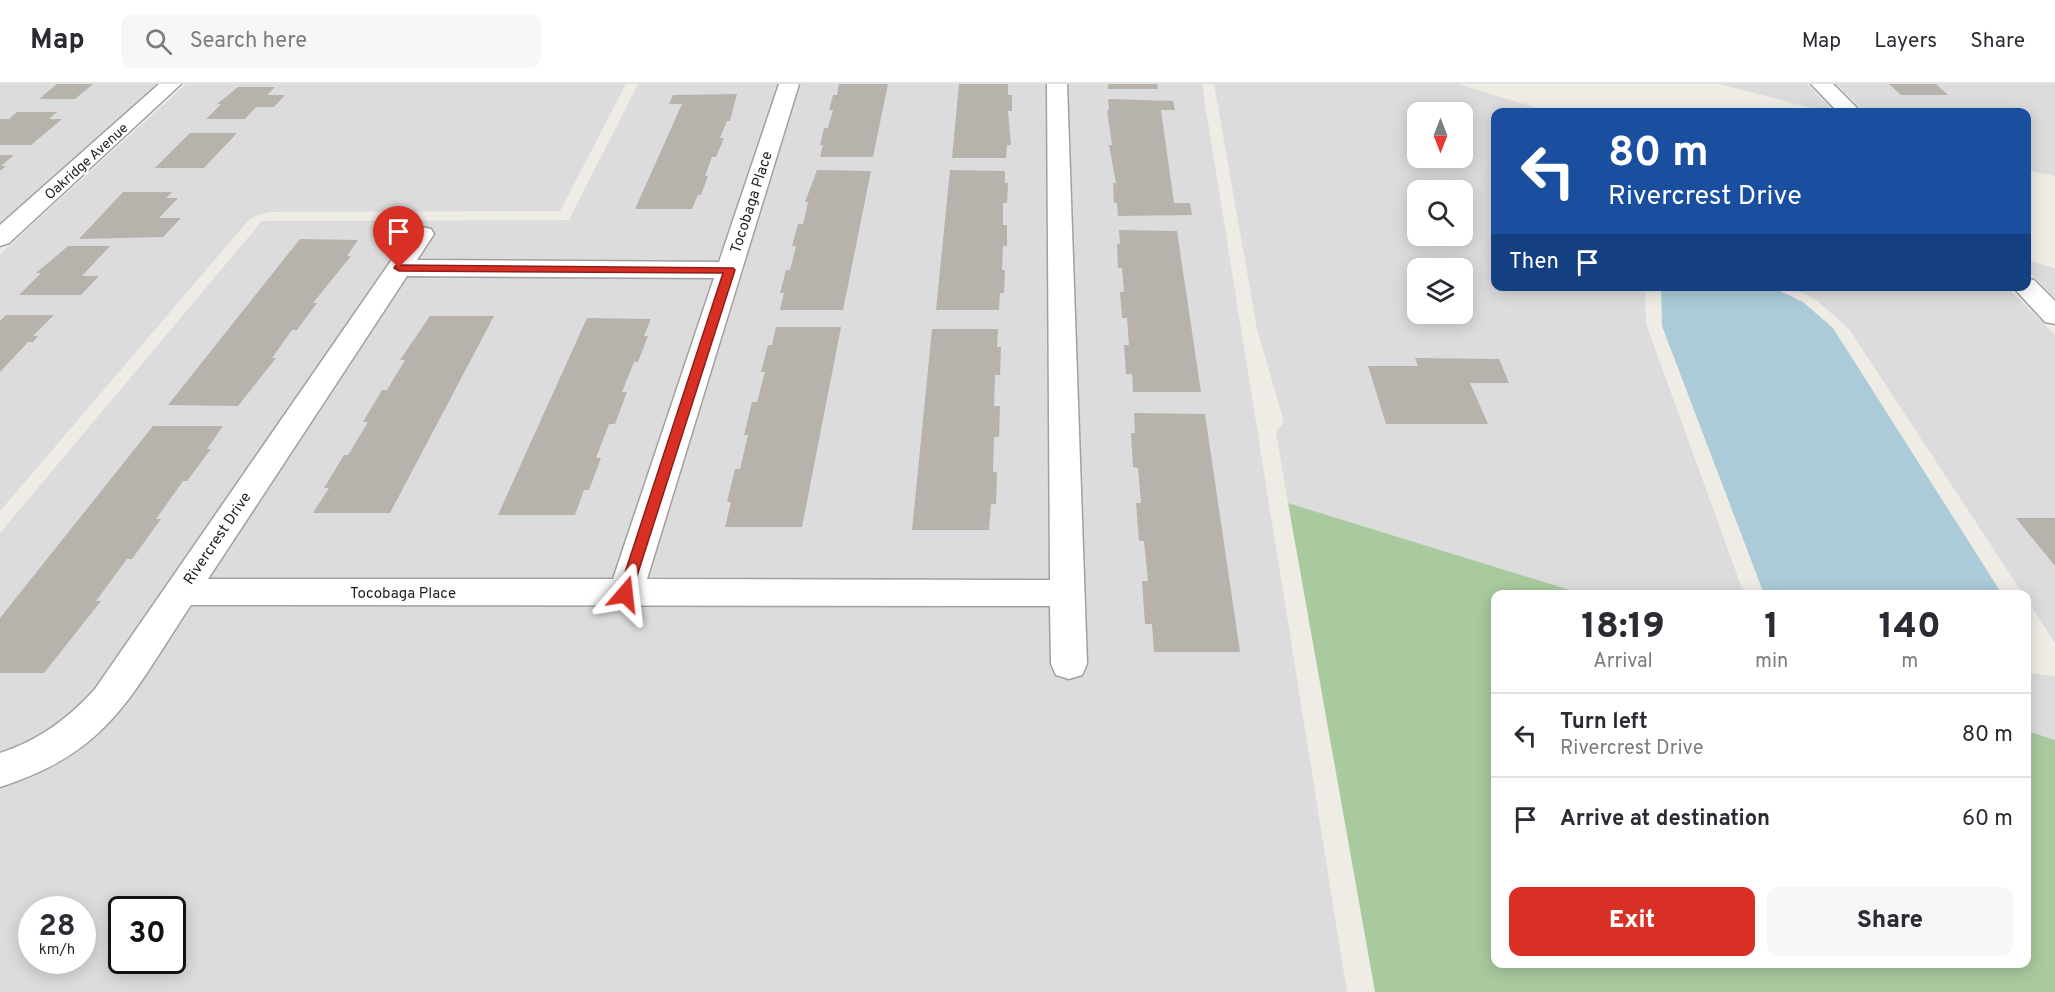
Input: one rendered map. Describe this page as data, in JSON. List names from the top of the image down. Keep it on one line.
{"streets":{"street":["Oakridge Avenue","Tocobaga Place","Rivercrest Drive"]},"crossings":[["Tocobaga Place","Rivercrest Drive"]],"north":"bottom","page":{"header":"Map","search":"Search here","nav":["Map","Layers","Share"],"turn":["80 m","Rivercrest Drive"],"then":"Then","eta":["18:19","Arrival","1","min","140","m"],"list":[{"name":"Turn left","note":"Rivercrest Drive","value":"80 m"},{"name":"Arrive at destination","value":"60 m"}],"buttons":["Exit","Share"],"speed":"28 km/h","limit":"30"}}
